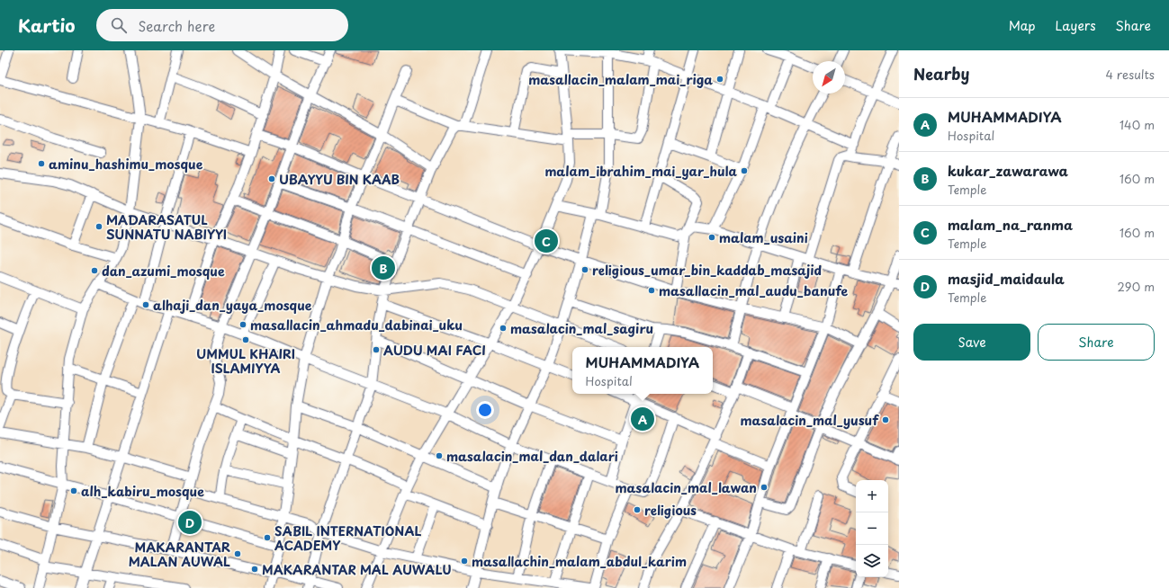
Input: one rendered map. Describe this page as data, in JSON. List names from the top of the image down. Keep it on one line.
{"places":["masallacin_malam_mai_riga","aminu_hashimu_mosque","malam_ibrahim_mai_yar_hula","UBAYYU BIN KAAB","MADARASATUL SUNNATU NABIYYI","malam_usaini","religious_umar_bin_kaddab_masajid","dan_azumi_mosque","masallacin_mal_audu_banufe","alhaji_dan_yaya_mosque","masallacin_ahmadu_dabinai_uku","masalacin_mal_sagiru","UMMUL KHAIRI ISLAMIYYA","AUDU MAI FACI","masalacin_mal_yusuf","masalacin_mal_dan_dalari","masalacin_mal_lawan","alh_kabiru_mosque","religious","SABIL INTERNATIONAL ACADEMY","MAKARANTAR MALAN AUWAL","masallachin_malam_abdul_karim","MAKARANTAR MAL AUWALU"],"north":"bottom left","page":{"header":"Kartio","search":"Search here","nav":["Map","Layers","Share"],"heading":["Nearby","4 results"],"list":[{"mark":"A","name":"MUHAMMADIYA","note":"Hospital","value":"140 m"},{"mark":"B","name":"kukar_zawarawa","note":"Temple","value":"160 m"},{"mark":"C","name":"malam_na_ranma","note":"Temple","value":"160 m"},{"mark":"D","name":"masjid_maidaula","note":"Temple","value":"290 m"}],"pins":["C","B","A","D"],"buttons":["Save","Share"],"popup":["MUHAMMADIYA","Hospital"],"map_buttons":["+","−"]}}
